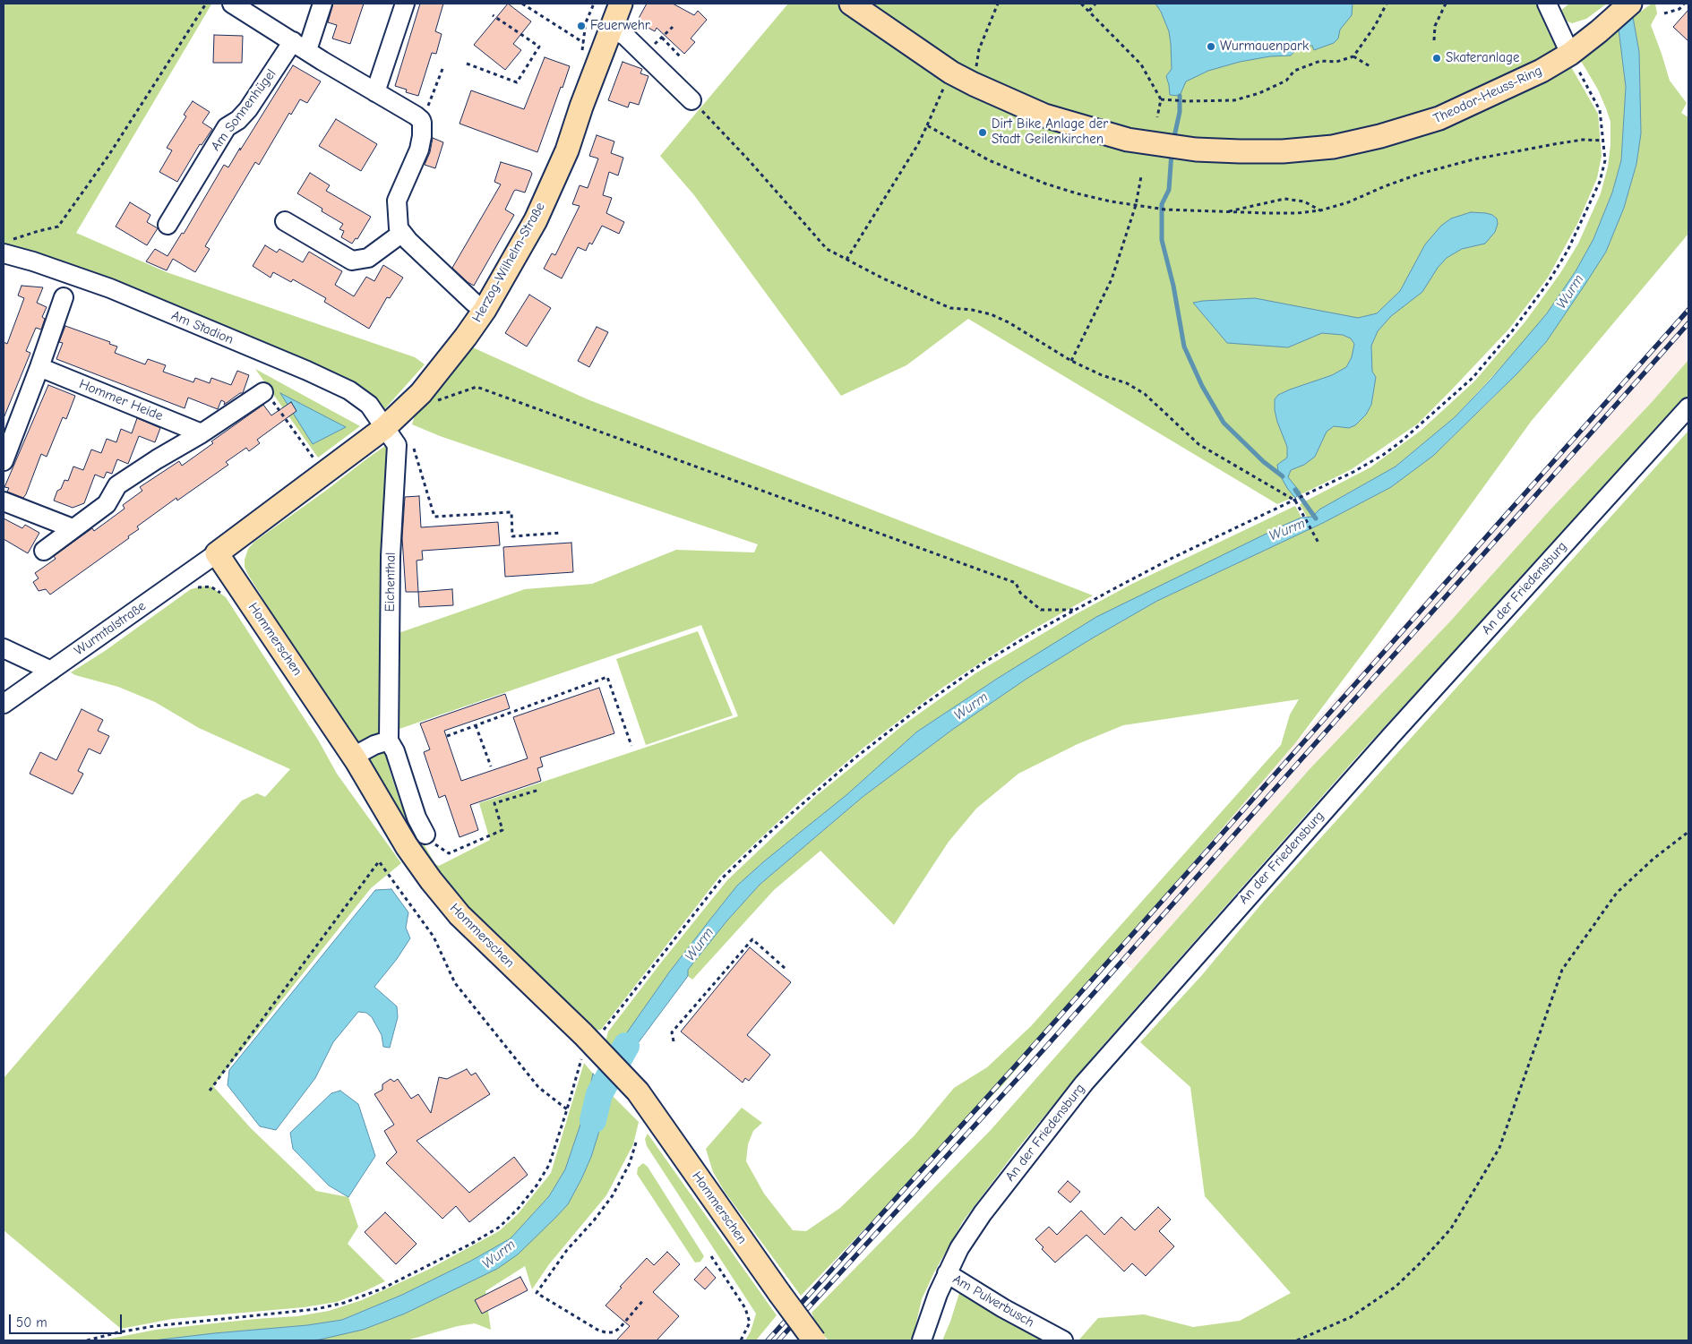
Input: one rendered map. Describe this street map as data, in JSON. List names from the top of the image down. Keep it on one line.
{"streets":{"main road":["Theodor-Heuss-Ring","Herzog-Wilhelm-Straße","Hommerschen"],"street":["Am Sonnenhügel","Am Stadion","Hommer Heide","Eichenthal","An der Friedensburg","Wurmtalstraße","Am Pulverbusch"]},"crossings":[["Herzog-Wilhelm-Straße","Am Stadion"],["Herzog-Wilhelm-Straße","Eichenthal"],["Herzog-Wilhelm-Straße","Wurmtalstraße"],["Herzog-Wilhelm-Straße","Hommerschen"],["Am Stadion","Eichenthal"],["An der Friedensburg","Am Pulverbusch"],["Wurmtalstraße","Hommerschen"]],"water":["Wurm"],"places":["Feuerwehr","Wurmauenpark","Skateranlage","Dirt Bike Anlage der Stadt Geilenkirchen"],"scale_bar":"50 m"}
